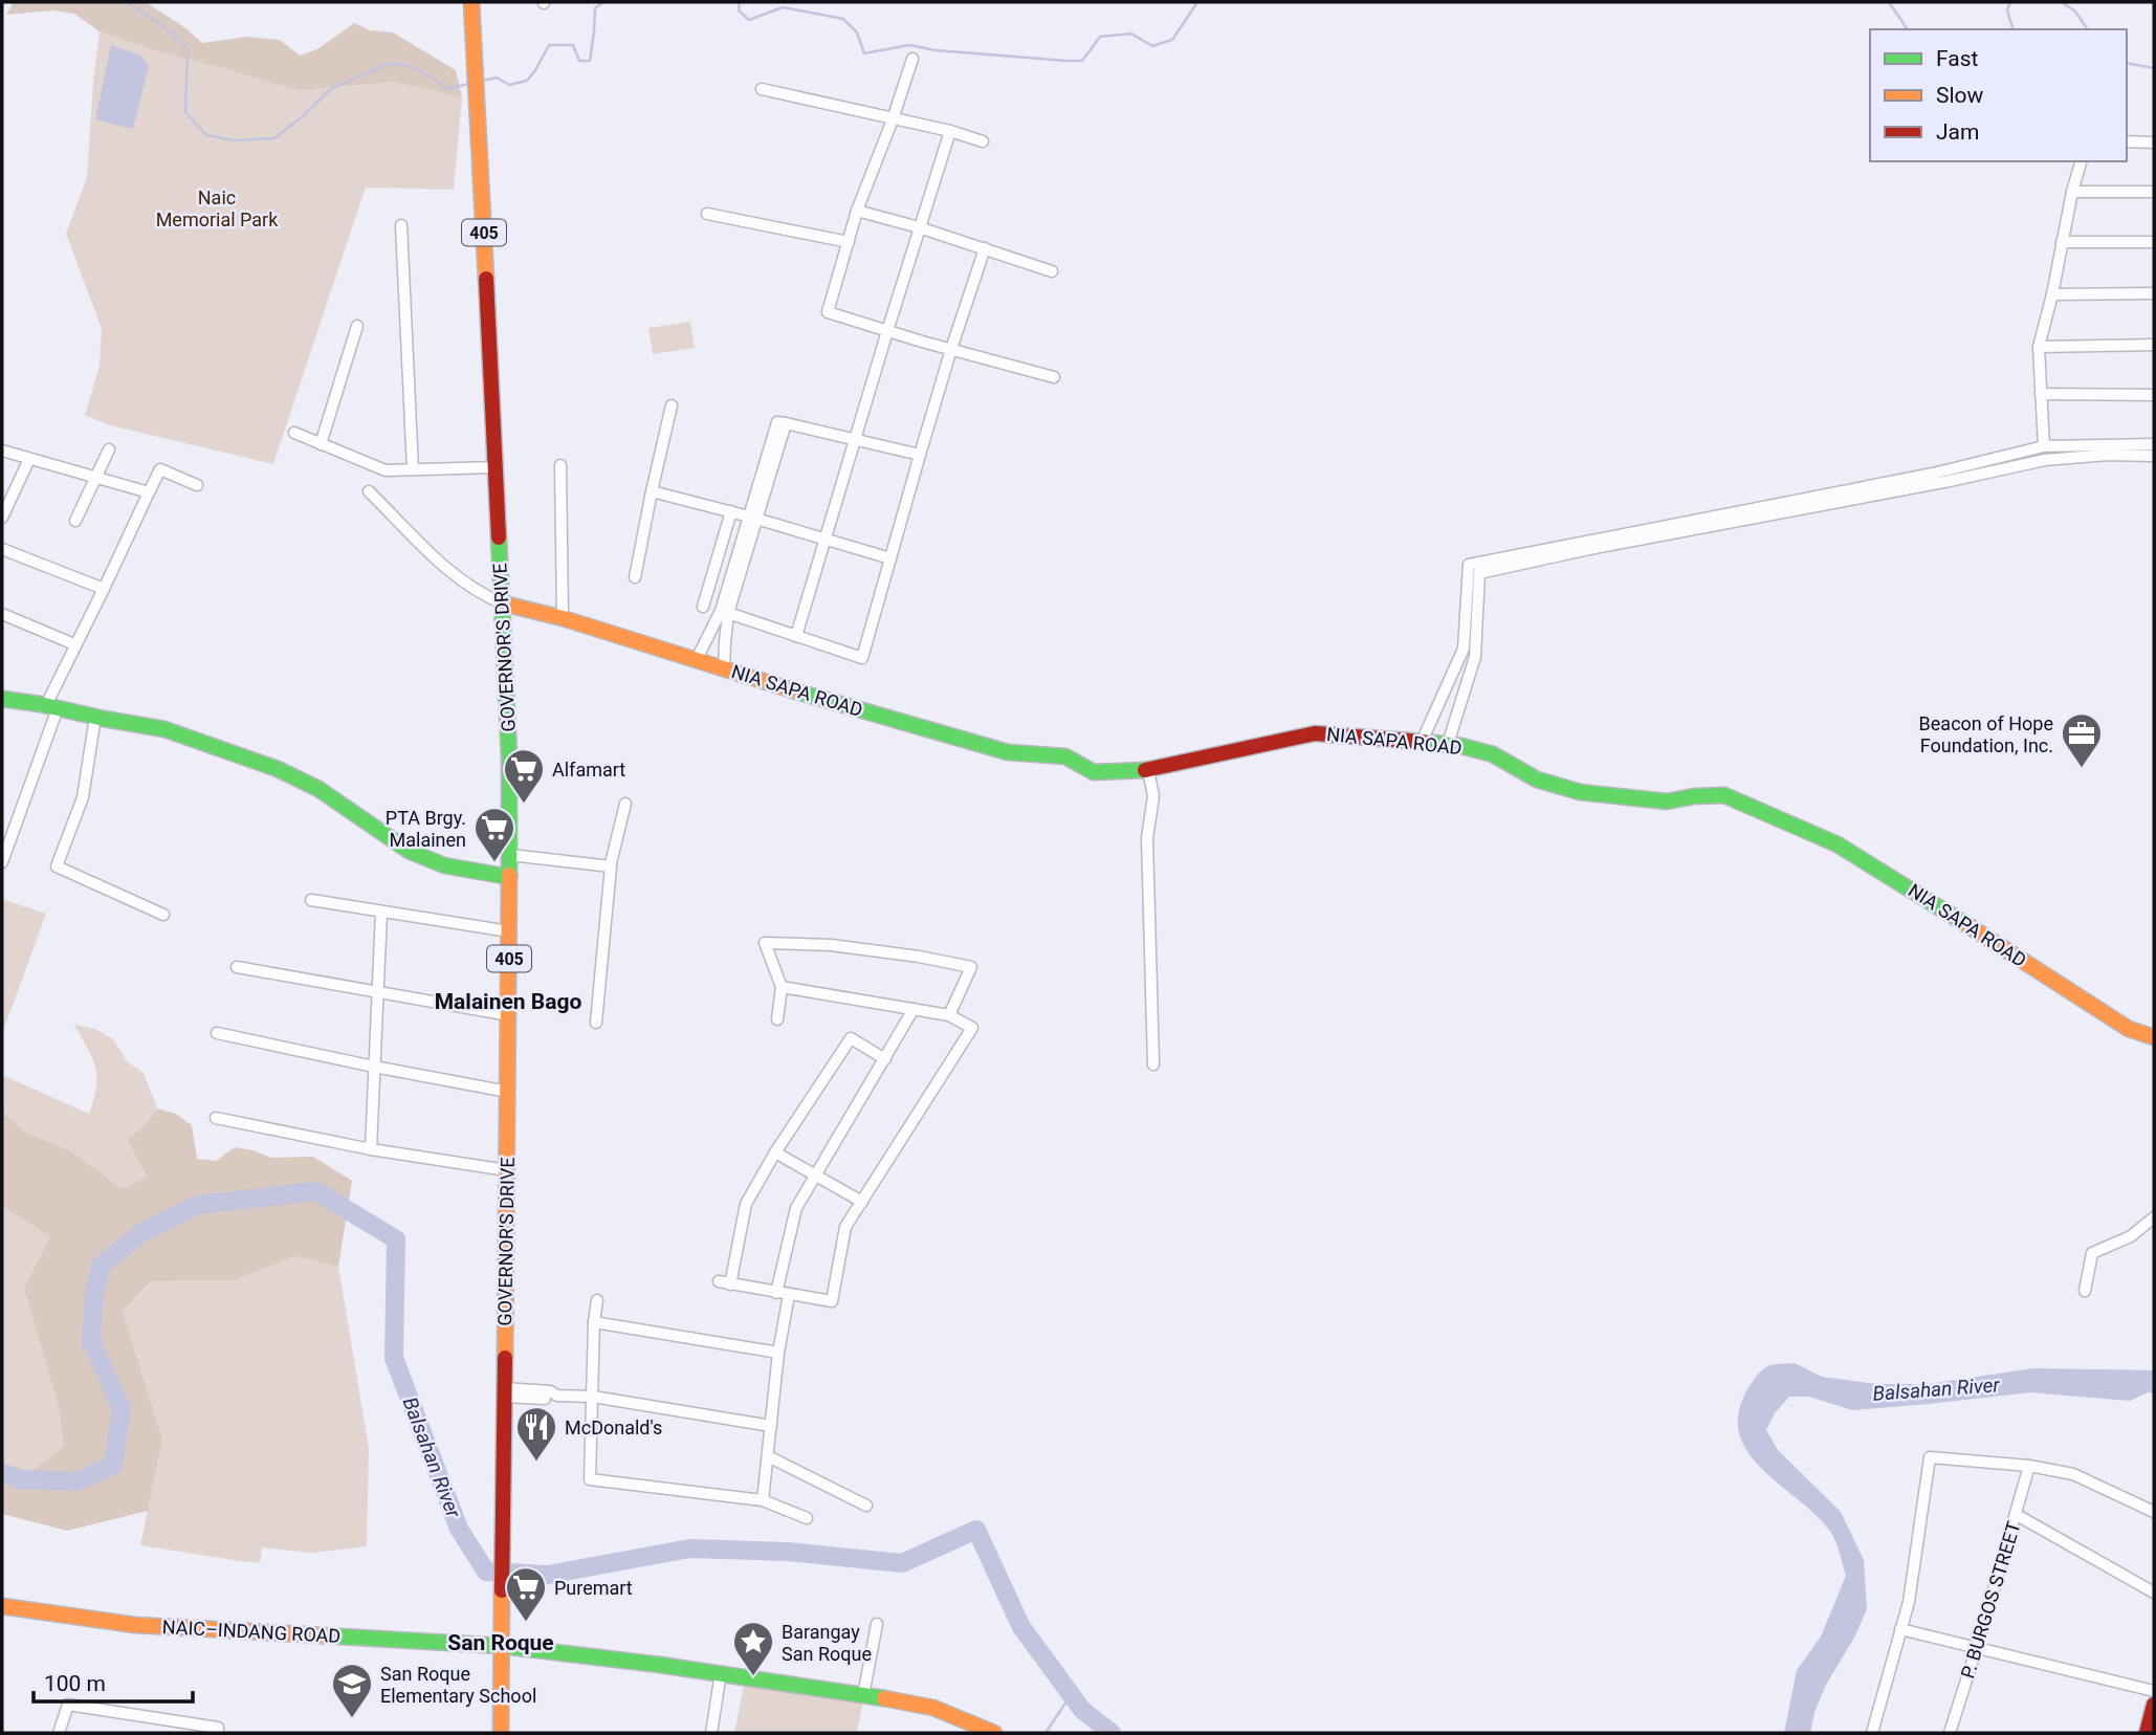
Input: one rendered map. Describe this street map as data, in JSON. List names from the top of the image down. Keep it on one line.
{"streets":{"main road":["405","GOVERNOR'S DRIVE","NIA SAPA ROAD","NAIC–INDANG ROAD"],"street":["P. BURGOS STREET"]},"crossings":[["GOVERNOR'S DRIVE","NIA SAPA ROAD"],["GOVERNOR'S DRIVE","NAIC–INDANG ROAD"]],"districts":["Malainen Bago","San Roque"],"water":["Balsahan River"],"parks":["Naic Memorial Park"],"places":{"office":["Beacon of Hope Foundation, Inc."],"supermarket":["Alfamart","PTA Brgy. Malainen","Puremart"],"restaurant":["McDonald's"],"place":["Barangay San Roque"],"school or university":["San Roque Elementary School"]},"legend":["Fast","Slow","Jam"],"scale_bar":"100 m"}
